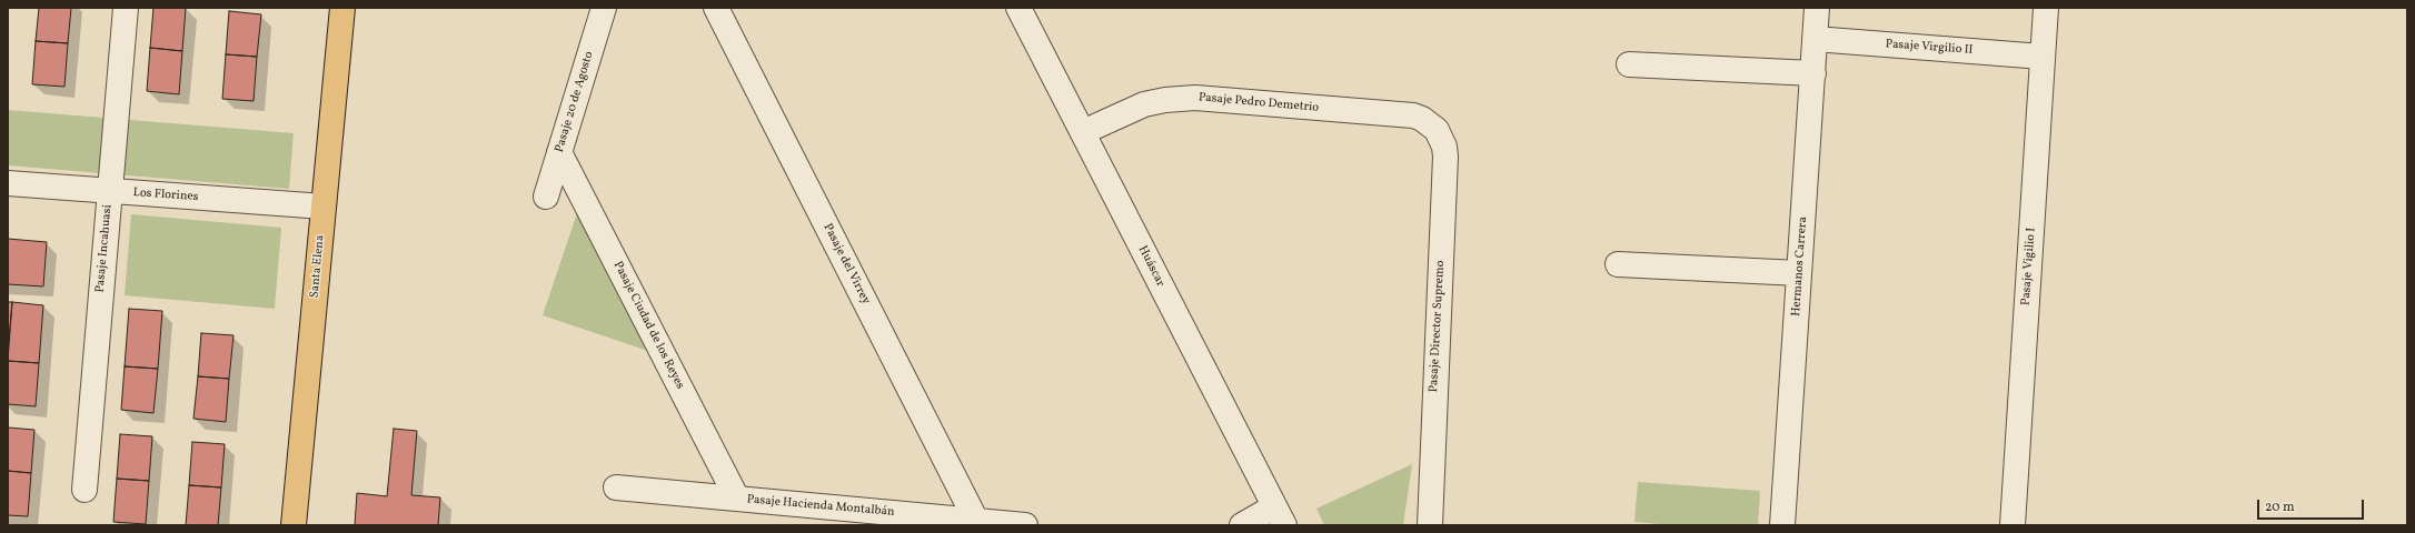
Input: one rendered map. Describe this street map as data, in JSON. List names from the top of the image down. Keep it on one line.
{"streets":{"main road":["Santa Elena"],"street":["Pasaje Virgilio II","Pasaje 20 de Agosto","Pasaje Pedro Demetrio","Los Florines","Pasaje Incahuasi","Pasaje del Virrey","Huáscar","Hermanos Carrera","Pasaje Vigilio I","Pasaje Ciudad de los Reyes","Pasaje Director Supremo","Pasaje Hacienda Montalbán"]},"crossings":[["Pasaje Virgilio II","Hermanos Carrera"],["Pasaje Virgilio II","Pasaje Vigilio I"],["Pasaje 20 de Agosto","Pasaje Ciudad de los Reyes"],["Pasaje Pedro Demetrio","Huáscar"],["Pasaje Pedro Demetrio","Pasaje Director Supremo"],["Los Florines","Pasaje Incahuasi"],["Los Florines","Santa Elena"],["Pasaje del Virrey","Pasaje Hacienda Montalbán"],["Pasaje Ciudad de los Reyes","Pasaje Hacienda Montalbán"]],"scale_bar":"20 m"}
